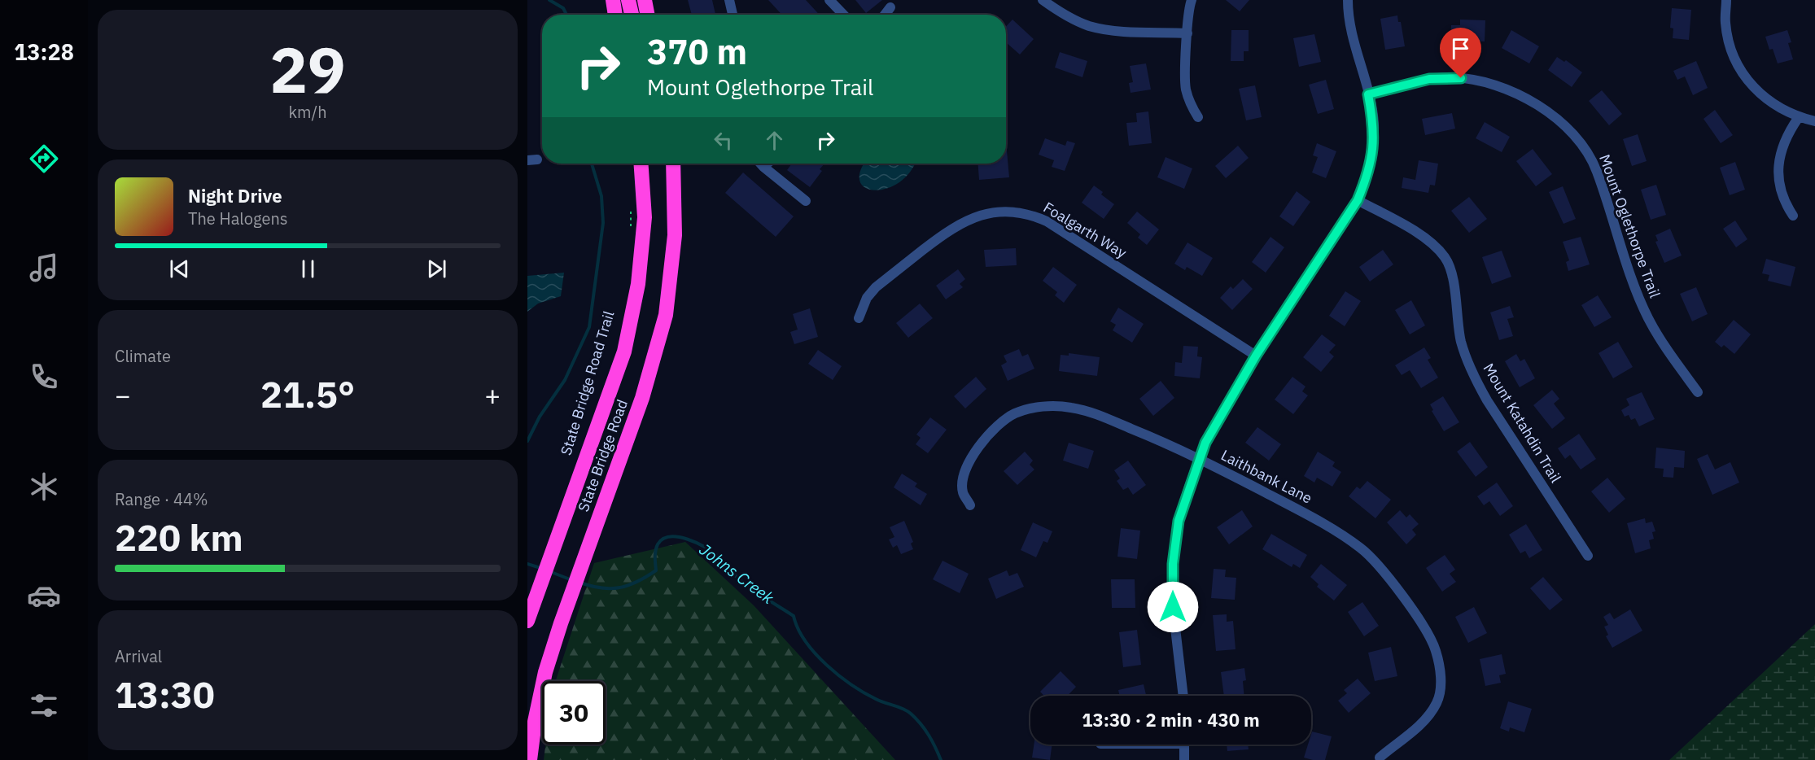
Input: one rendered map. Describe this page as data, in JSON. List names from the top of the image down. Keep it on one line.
{"streets":{"highway":["State Bridge Road"],"street":["Mount Oglethorpe Trail","Foalgarth Way","Mount Katahdin Trail","Laithbank Lane"]},"water":["Johns Creek"],"page":{"tabs":"13:28","tile":[["29","km/h"],"Climate",["Range · 44%","220 km"],["Arrival","13:30"]],"turn":["370 m","Mount Oglethorpe Trail"],"song":["Night Drive","The Halogens"],"heat":["−","21.5°","+"],"limit":"30","trip":"13:30 · 2 min · 430 m"}}
